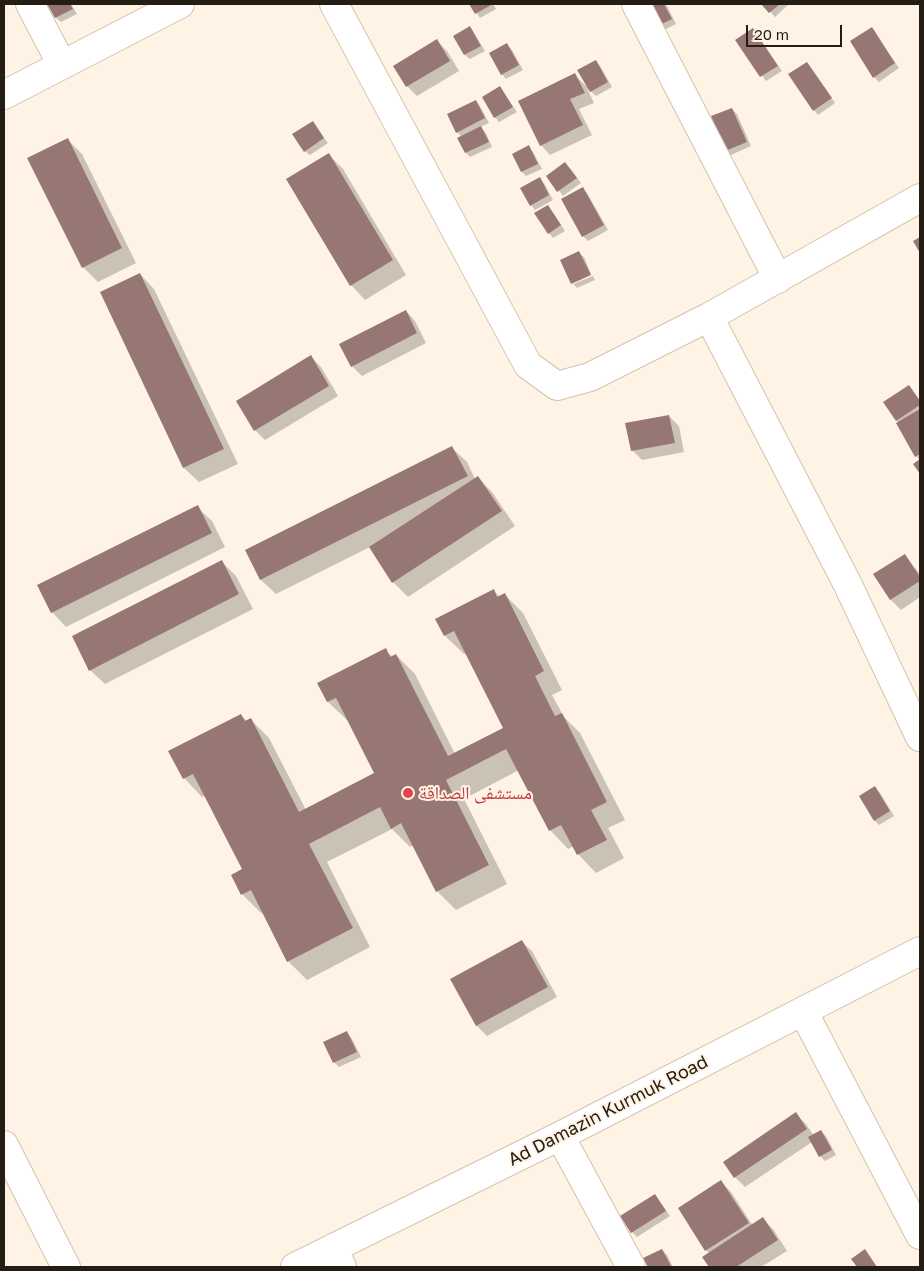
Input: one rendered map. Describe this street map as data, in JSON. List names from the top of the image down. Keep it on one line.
{"streets":{"main road":["Ad Damazin Kurmuk Road"]},"places":["مستشفى الصداقة"],"scale_bar":"20 m"}
